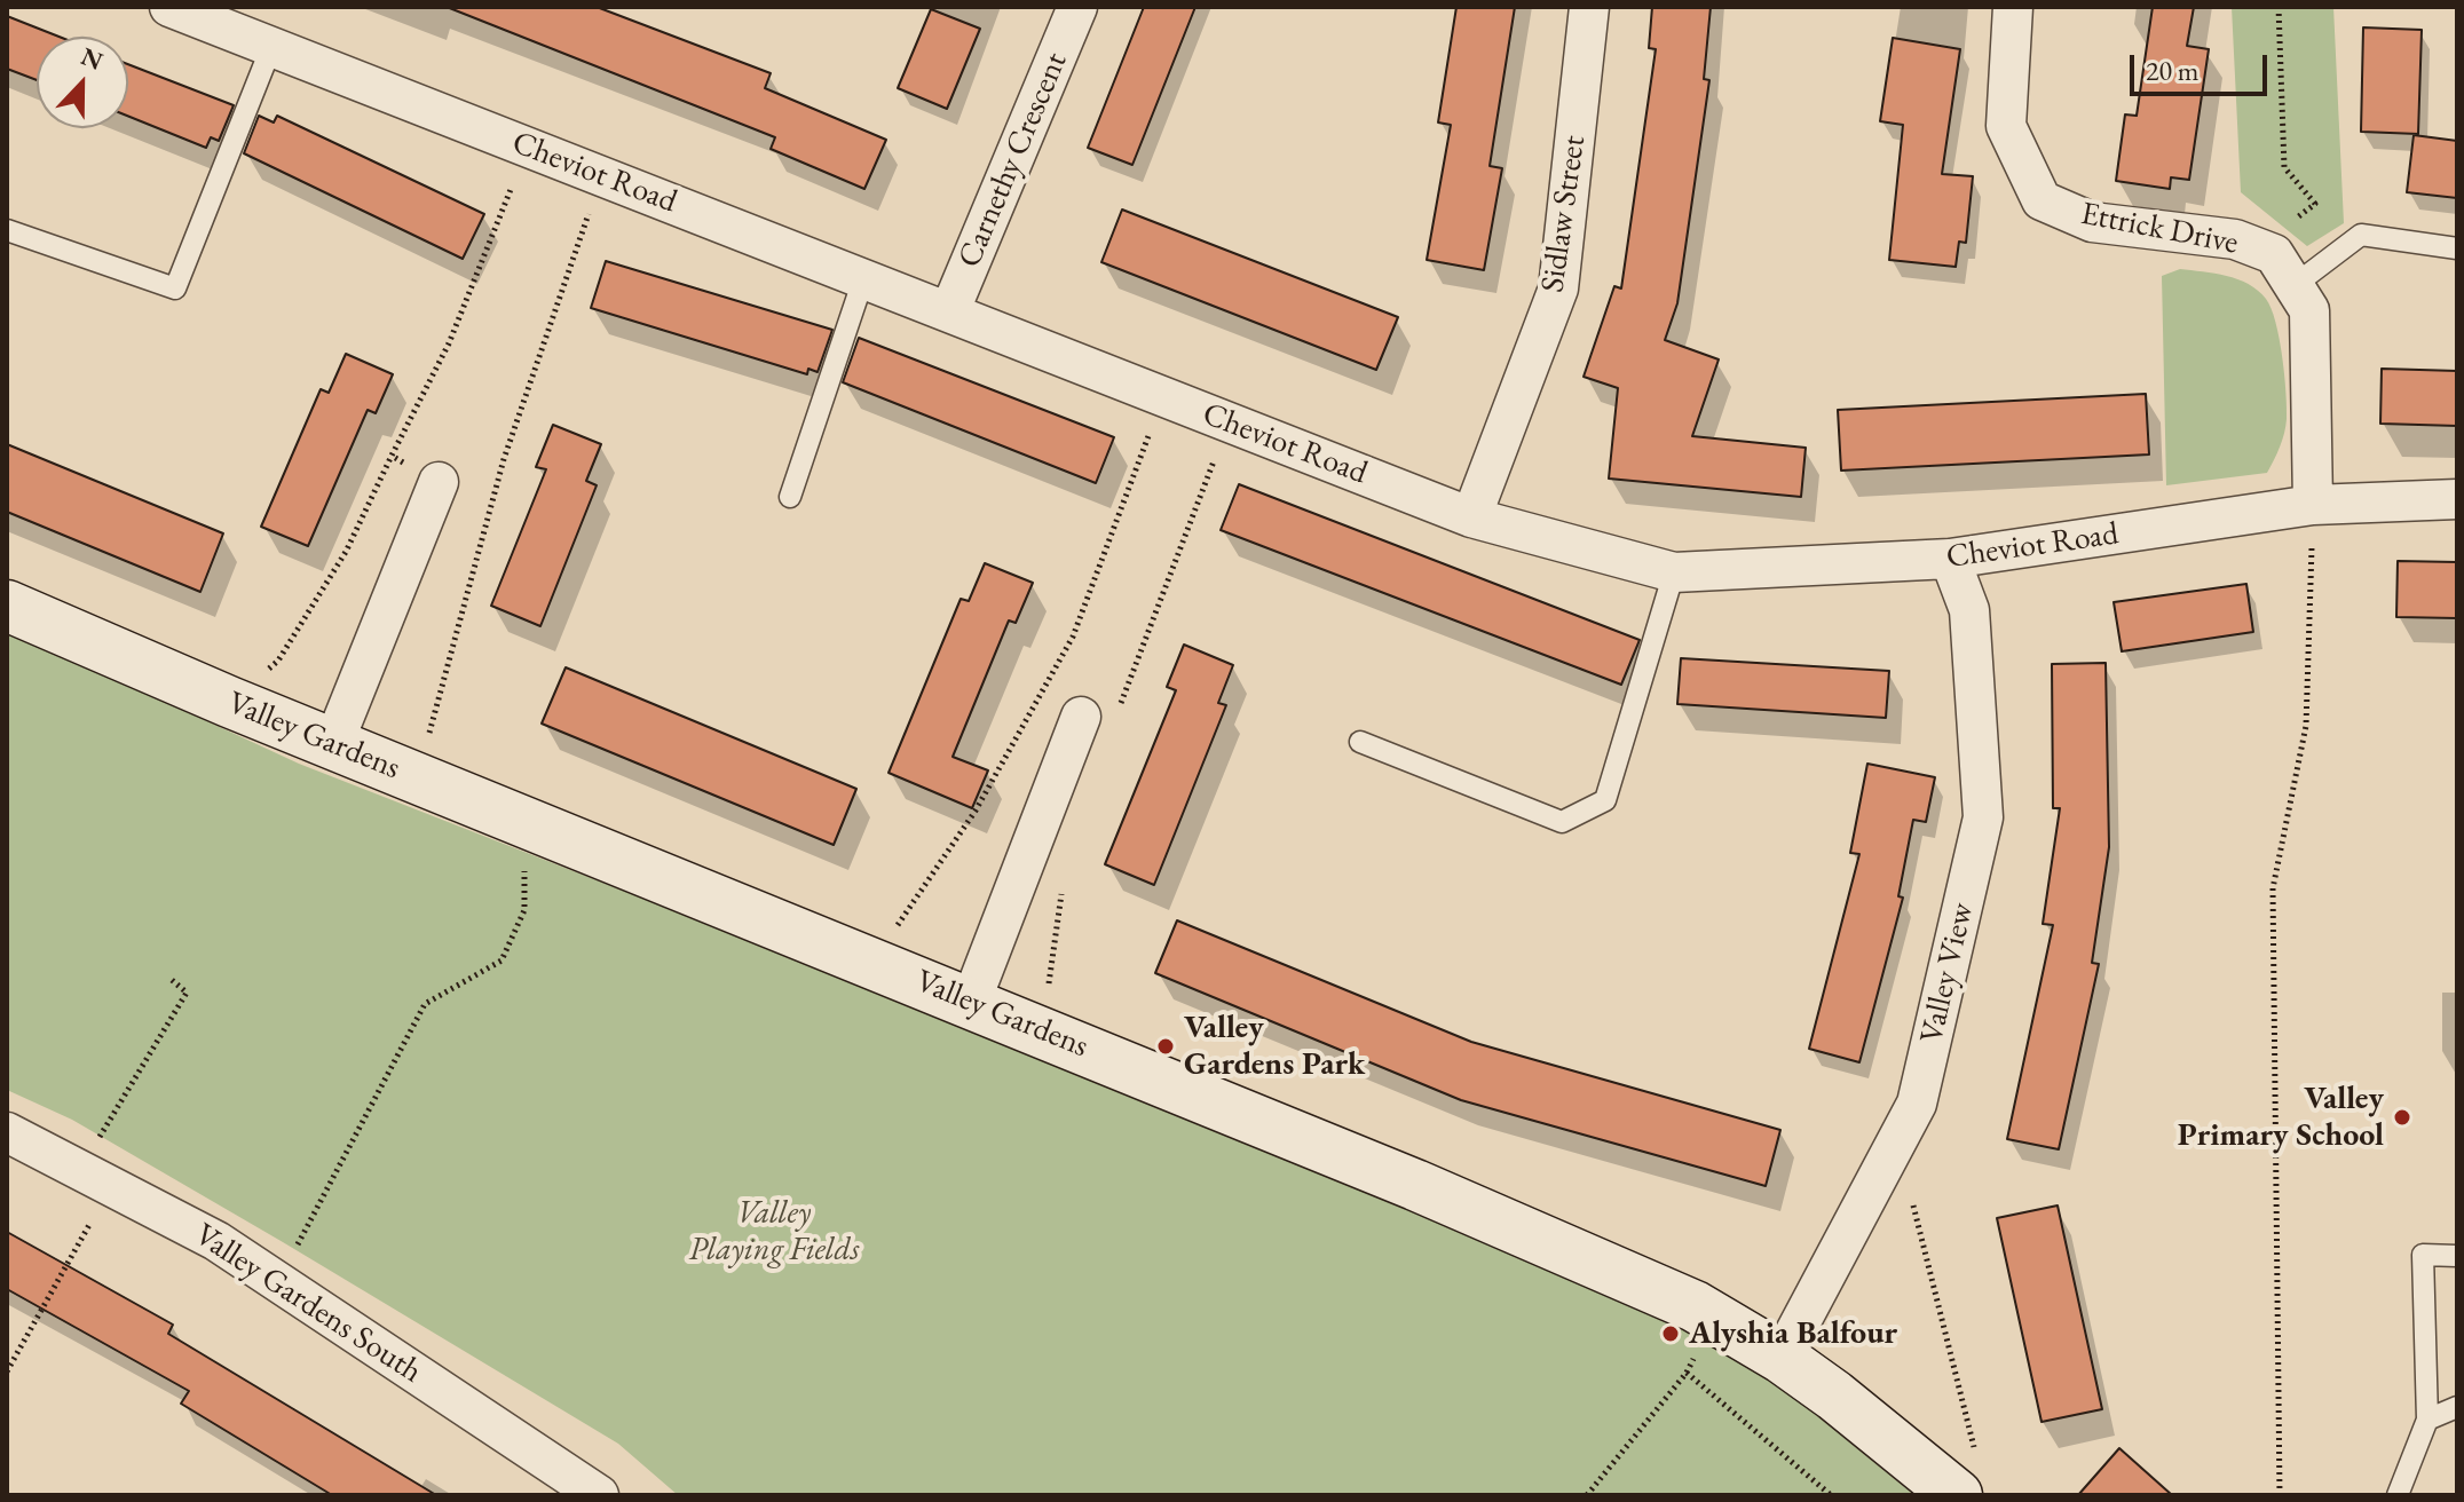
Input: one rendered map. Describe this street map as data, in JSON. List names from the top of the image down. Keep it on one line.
{"streets":{"street":["Carnethy Crescent","Cheviot Road","Sidlaw Street","Ettrick Drive","Valley Gardens","Valley View","Valley Gardens South"]},"crossings":[["Carnethy Crescent","Cheviot Road"],["Cheviot Road","Sidlaw Street"],["Cheviot Road","Valley View"],["Valley Gardens","Valley View"]],"parks":["Valley Playing Fields"],"places":["Valley Gardens Park","Valley Primary School","Alyshia Balfour"],"scale_bar":"20 m","north":"top"}
